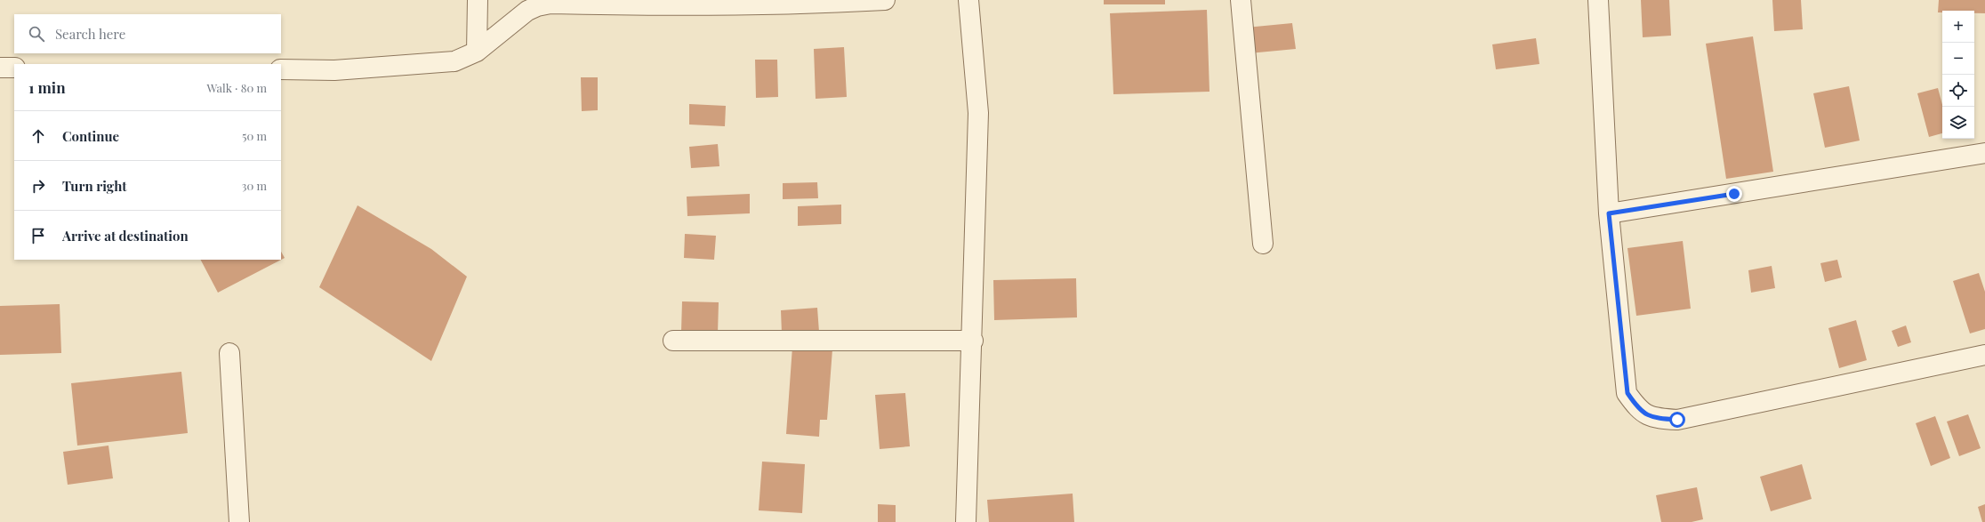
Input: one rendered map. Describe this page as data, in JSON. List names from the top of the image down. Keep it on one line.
{"page":{"map_buttons":["+","−"],"search":"Search here","heading":["1 min","Walk · 80 m"],"list":[["Continue","50 m"],["Turn right","30 m"],"Arrive at destination"]}}
